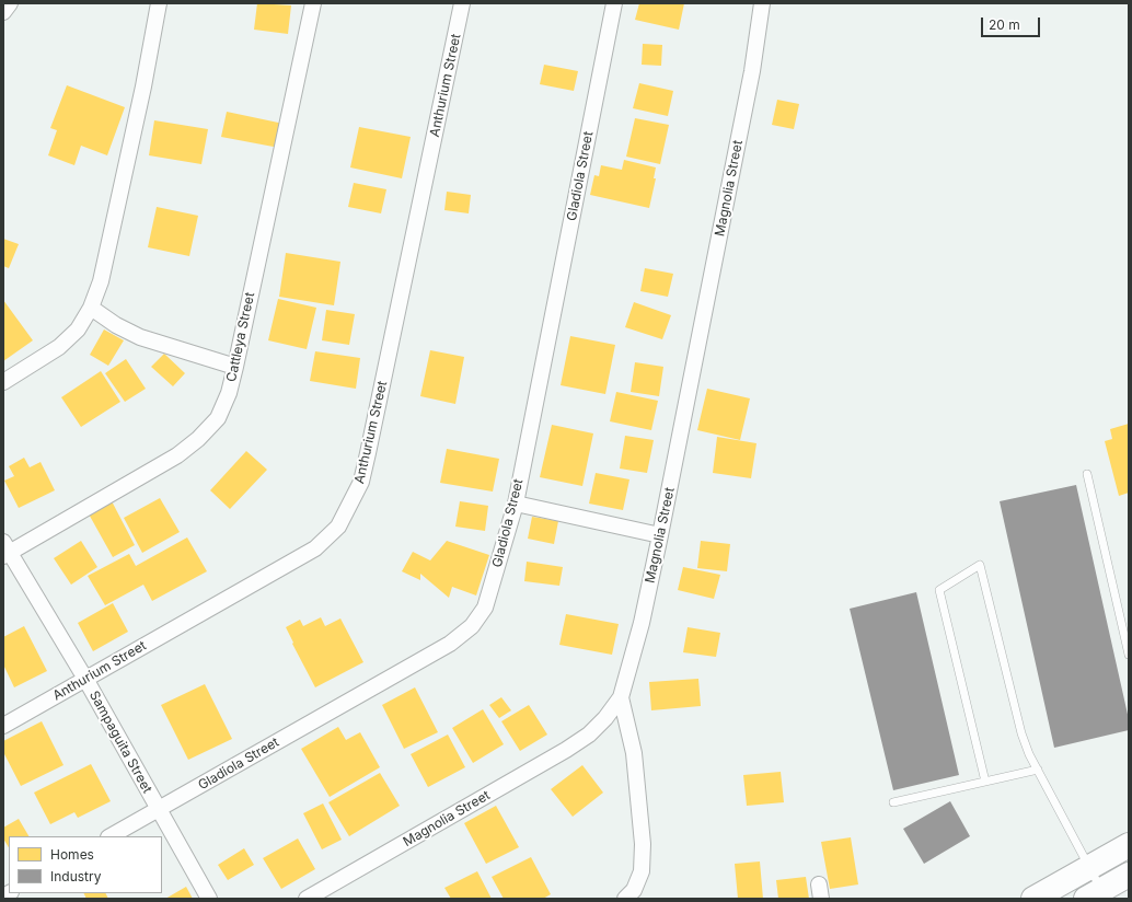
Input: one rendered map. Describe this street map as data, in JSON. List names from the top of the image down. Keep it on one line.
{"streets":{"street":["Anthurium Street","Gladiola Street","Magnolia Street","Cattleya Street","Sampaguita Street"]},"crossings":[["Anthurium Street","Sampaguita Street"],["Gladiola Street","Sampaguita Street"],["Cattleya Street","Sampaguita Street"]],"legend":["Homes","Industry"],"scale_bar":"20 m"}
